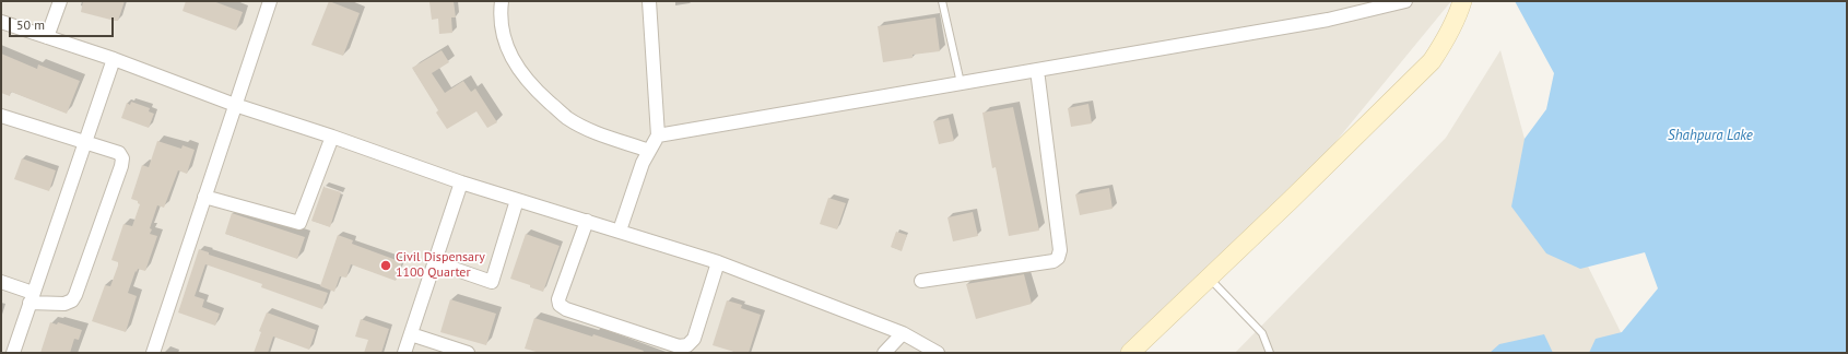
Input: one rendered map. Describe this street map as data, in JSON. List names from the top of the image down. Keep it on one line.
{"water":["Shahpura Lake"],"places":["Civil Dispensary 1100 Quarter"],"scale_bar":"50 m"}
